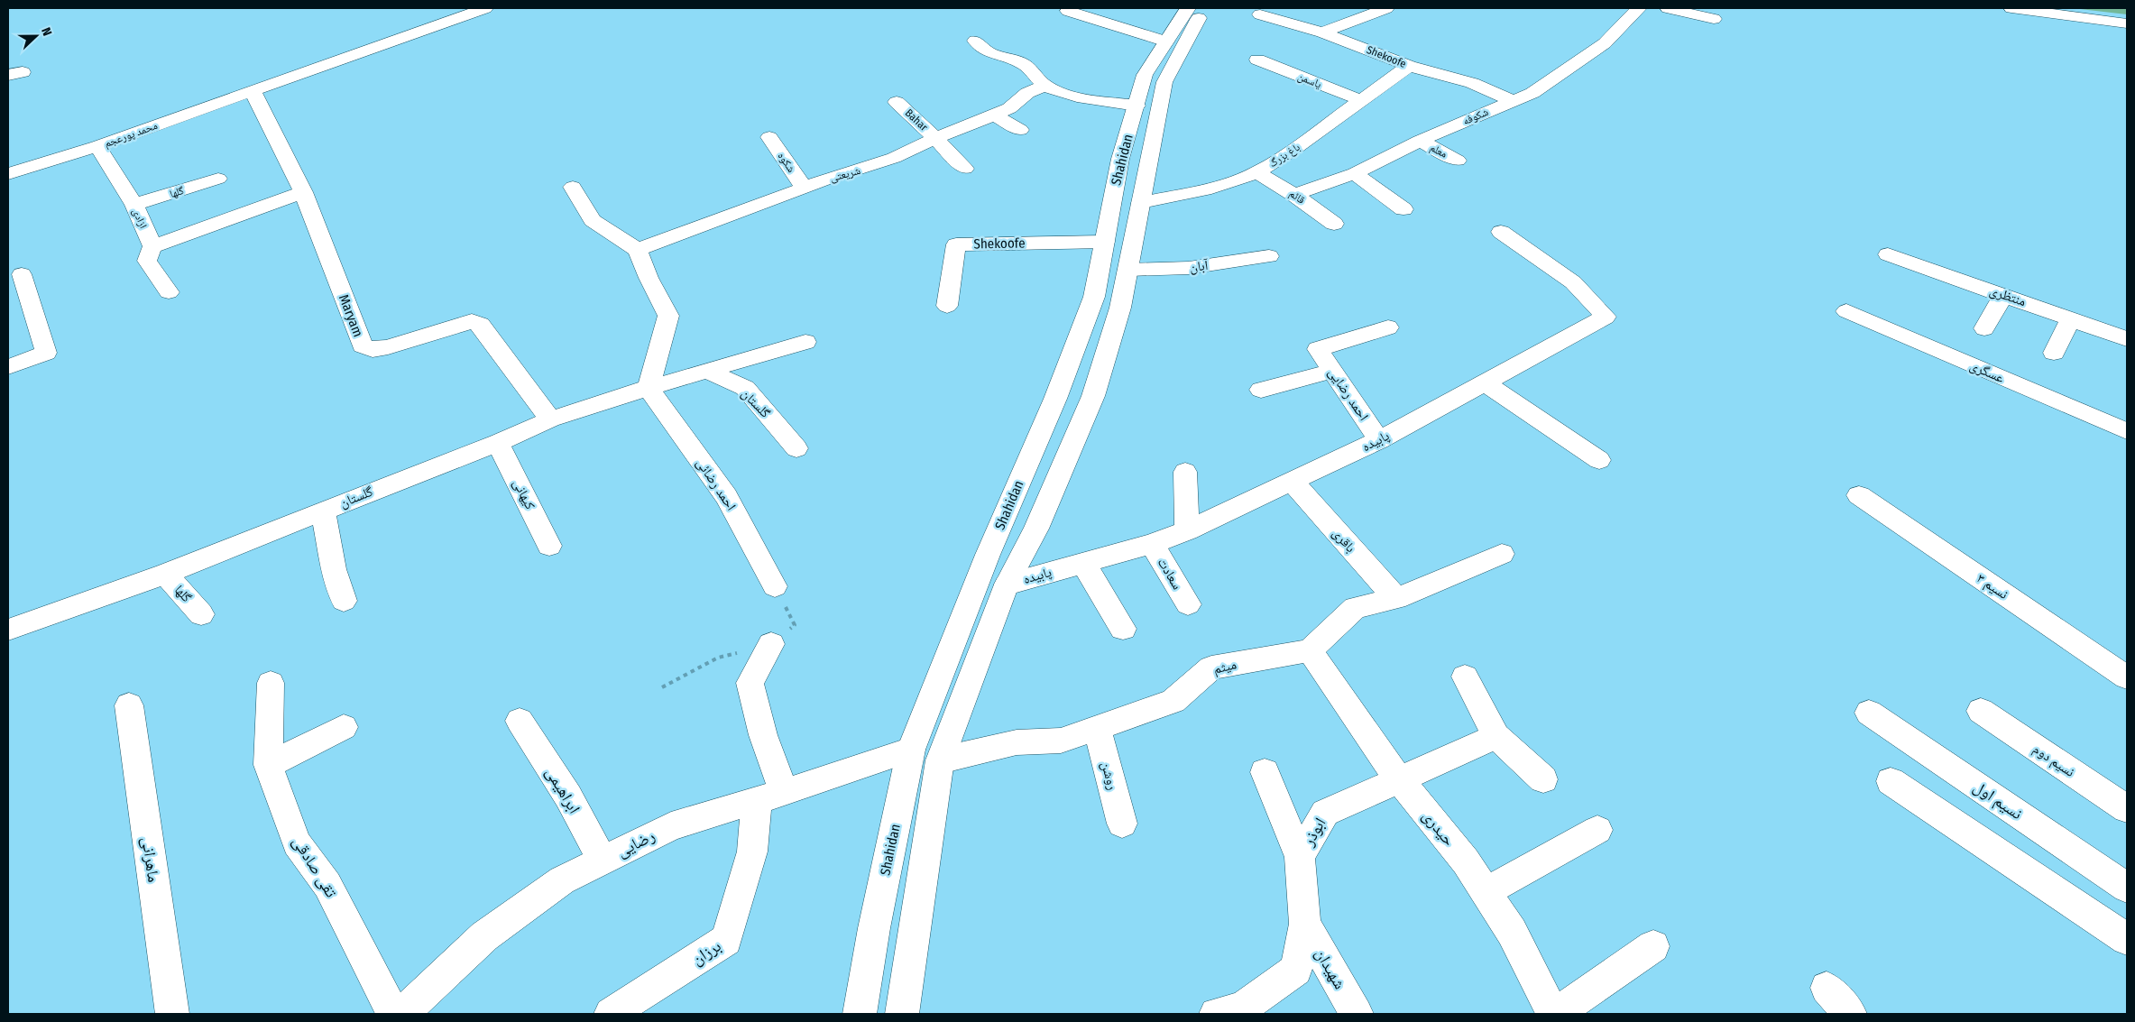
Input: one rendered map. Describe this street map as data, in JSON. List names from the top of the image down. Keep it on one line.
{"streets":{"street":["Shekoofe","یاسمن","شکوفه","Bahar","محمد پورعجم","معلم","باغ بزرگ","Shahidan","شکوه","شریعتی","گلها","قائم","ازادی","آبان","منتظری","Maryam","عسگری","احمد رضایی","گلستان","پابیده","احمد رضائی","کیهانی","باقری","سعادت","نسیم ۳","میثم","نسیم دوم","روشن","ابراهیمی","نسیم اول","حیدری","ابوذر","رضایی","ماهرانی","تقی صادقی","برزان","شهیدان"]},"crossings":[["Shekoofe","شکوفه"],["Shekoofe","باغ بزرگ"],["Shekoofe","Shahidan"],["یاسمن","باغ بزرگ"],["شکوفه","معلم"],["شکوفه","قائم"],["Bahar","شریعتی"],["محمد پورعجم","ازادی"],["محمد پورعجم","Maryam"],["باغ بزرگ","Shahidan"],["باغ بزرگ","قائم"],["Shahidan","آبان"],["Shahidan","پابیده"],["Shahidan","میثم"],["Shahidan","رضایی"],["شکوه","شریعتی"],["گلها","ازادی"],["گلها","گلستان"],["Maryam","گلستان"],["احمد رضایی","پابیده"],["گلستان","احمد رضائی"],["گلستان","کیهانی"],["پابیده","باقری"],["پابیده","سعادت"],["میثم","روشن"],["میثم","حیدری"],["ابراهیمی","رضایی"],["حیدری","ابوذر"],["ابوذر","شهیدان"],["رضایی","برزان"]],"north":"right"}
